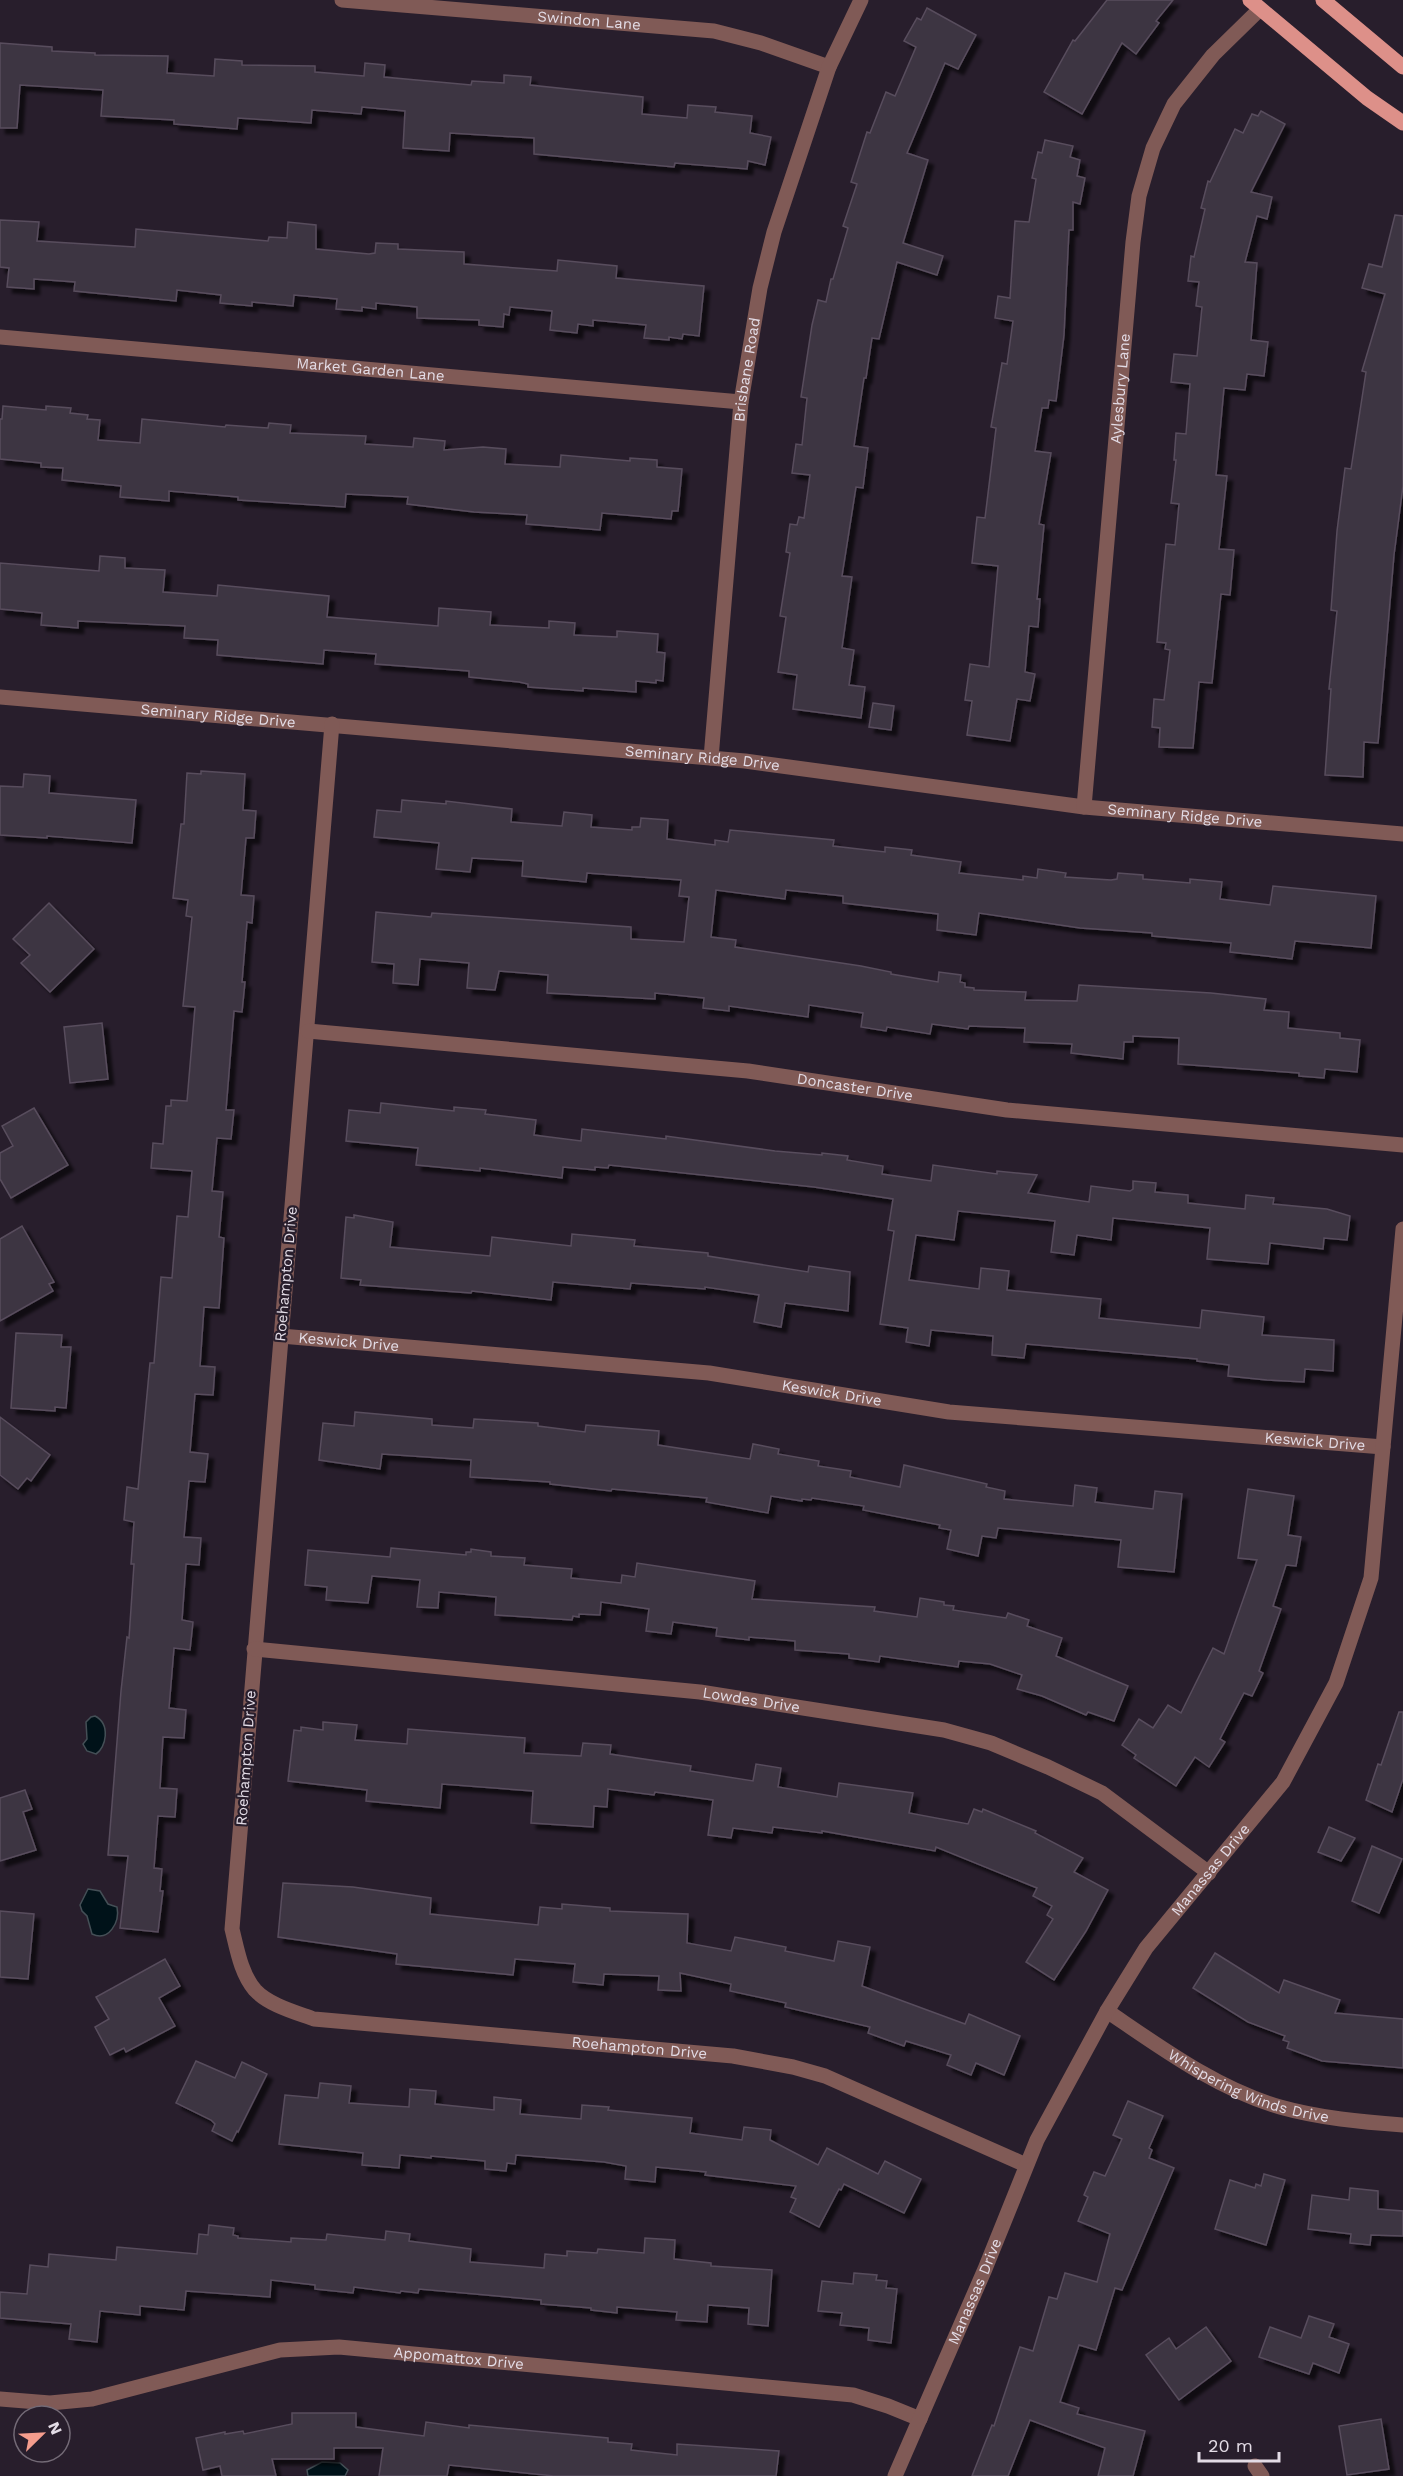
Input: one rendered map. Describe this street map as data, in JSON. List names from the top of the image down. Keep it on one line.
{"streets":{"street":["Swindon Lane","Market Garden Lane","Brisbane Road","Aylesbury Lane","Seminary Ridge Drive","Doncaster Drive","Roehampton Drive","Keswick Drive","Lowdes Drive","Manassas Drive","Whispering Winds Drive","Appomattox Drive"]},"crossings":[["Swindon Lane","Brisbane Road"],["Market Garden Lane","Brisbane Road"],["Brisbane Road","Seminary Ridge Drive"],["Aylesbury Lane","Seminary Ridge Drive"],["Seminary Ridge Drive","Roehampton Drive"],["Doncaster Drive","Roehampton Drive"],["Roehampton Drive","Keswick Drive"],["Roehampton Drive","Lowdes Drive"],["Roehampton Drive","Manassas Drive"],["Keswick Drive","Manassas Drive"],["Lowdes Drive","Manassas Drive"],["Manassas Drive","Whispering Winds Drive"],["Manassas Drive","Appomattox Drive"]],"scale_bar":"20 m","north":"top right"}
